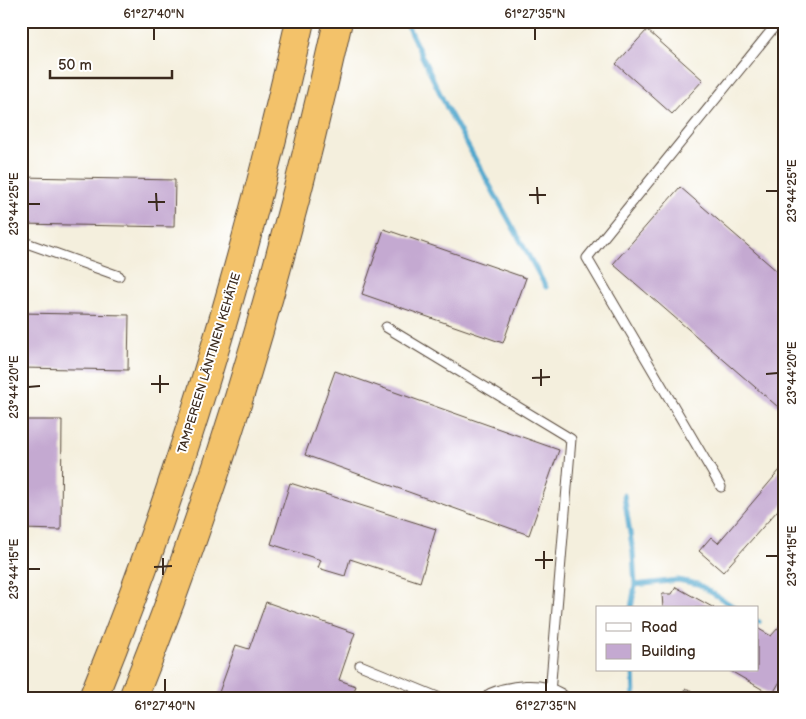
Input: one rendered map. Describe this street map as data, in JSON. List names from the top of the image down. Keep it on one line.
{"streets":{"highway":["TAMPEREEN LÄNTINEN KEHÄTIE"]},"legend":["Road","Building"],"scale_bar":"50 m","coordinates":["61°27'40\"N","61°27'35\"N","23°44'25\"E","23°44'20\"E","23°44'15\"E"]}
